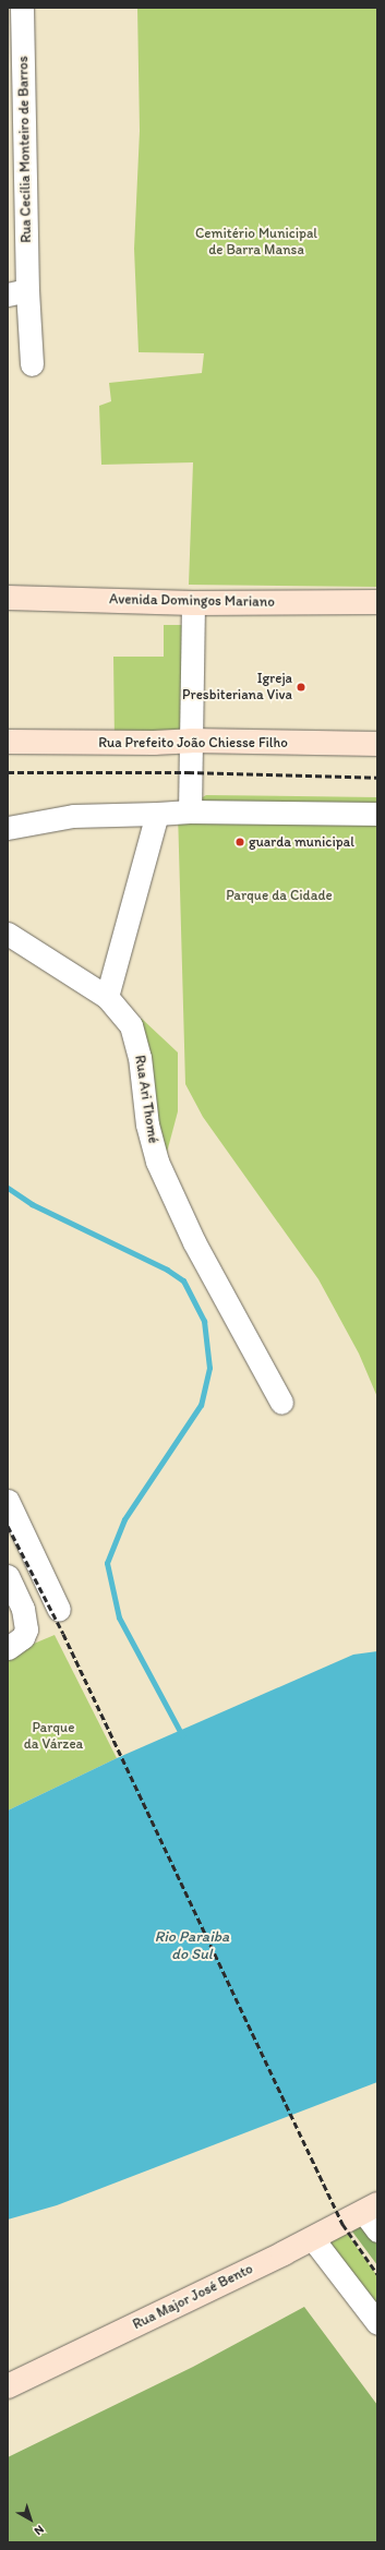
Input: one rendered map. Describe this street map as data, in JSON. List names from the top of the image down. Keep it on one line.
{"streets":{"main road":["Avenida Domingos Mariano","Rua Prefeito João Chiesse Filho","Rua Major José Bento"],"street":["Rua Cecília Monteiro de Barros","Rua Ari Thomé"]},"water":["Rio Paraiba do Sul"],"parks":["Cemitério Municipal de Barra Mansa","Parque da Cidade","Parque da Várzea"],"places":["Igreja Presbiteriana Viva","guarda municipal"],"north":"bottom right"}
